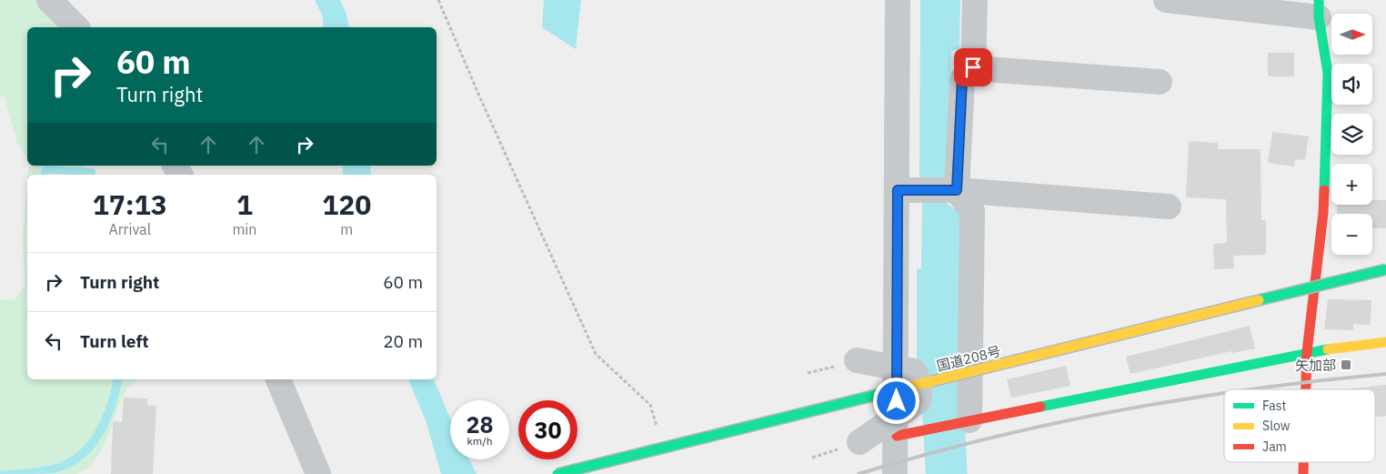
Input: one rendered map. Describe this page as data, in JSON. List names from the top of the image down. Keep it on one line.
{"streets":{"main road":["国道208号"]},"places":{"transit":["矢加部"]},"legend":["Fast","Slow","Jam"],"north":"right","page":{"map_buttons":["+","−"],"turn":["60 m","Turn right"],"eta":["17:13","Arrival","1","min","120","m"],"list":[{"name":"Turn right","value":"60 m"},{"name":"Turn left","value":"20 m"}],"speed":"28 km/h","limit":"30"}}
